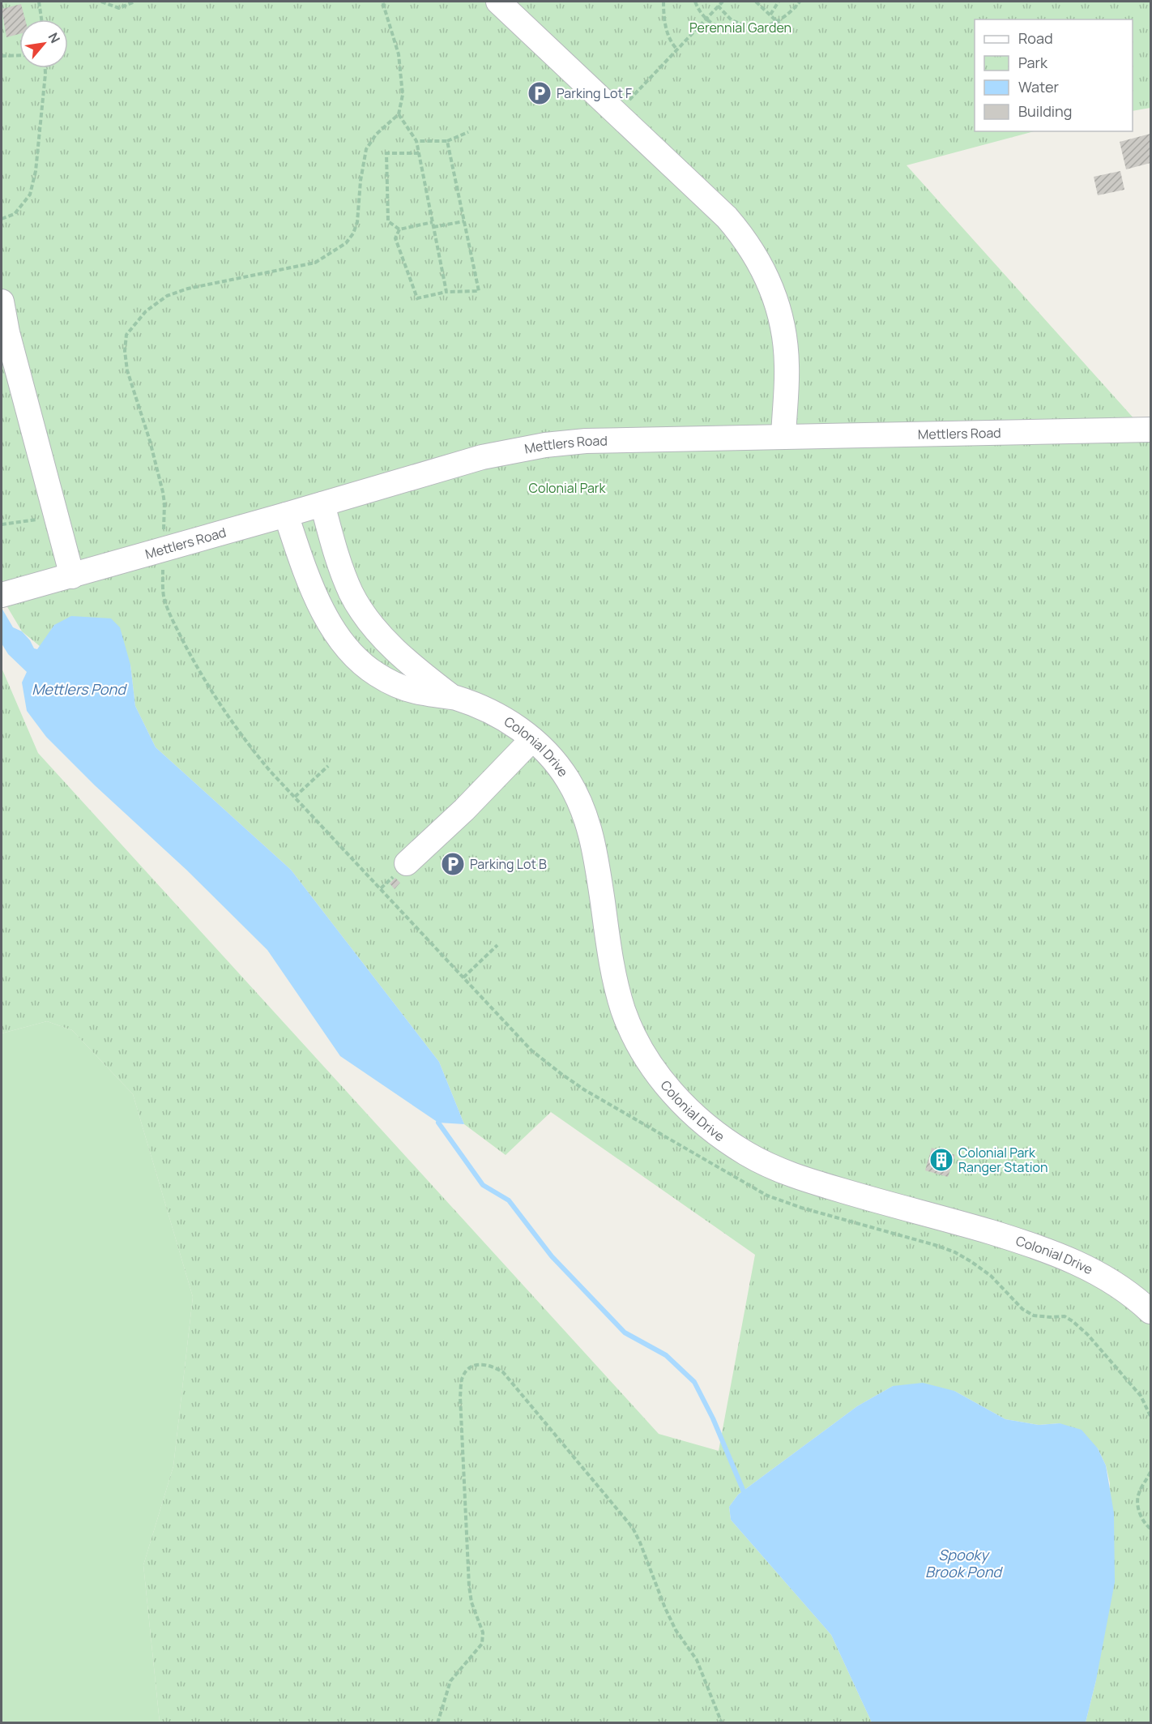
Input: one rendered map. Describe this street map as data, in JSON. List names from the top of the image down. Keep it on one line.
{"streets":{"street":["Mettlers Road","Colonial Drive"]},"crossings":[["Mettlers Road","Colonial Drive"]],"water":["Mettlers Pond","Spooky Brook Pond"],"parks":["Perennial Garden","Colonial Park"],"places":{"parking":["Parking Lot F","Parking Lot B"],"building":["Colonial Park Ranger Station"]},"legend":["Road","Park","Water","Building"],"north":"top right"}
